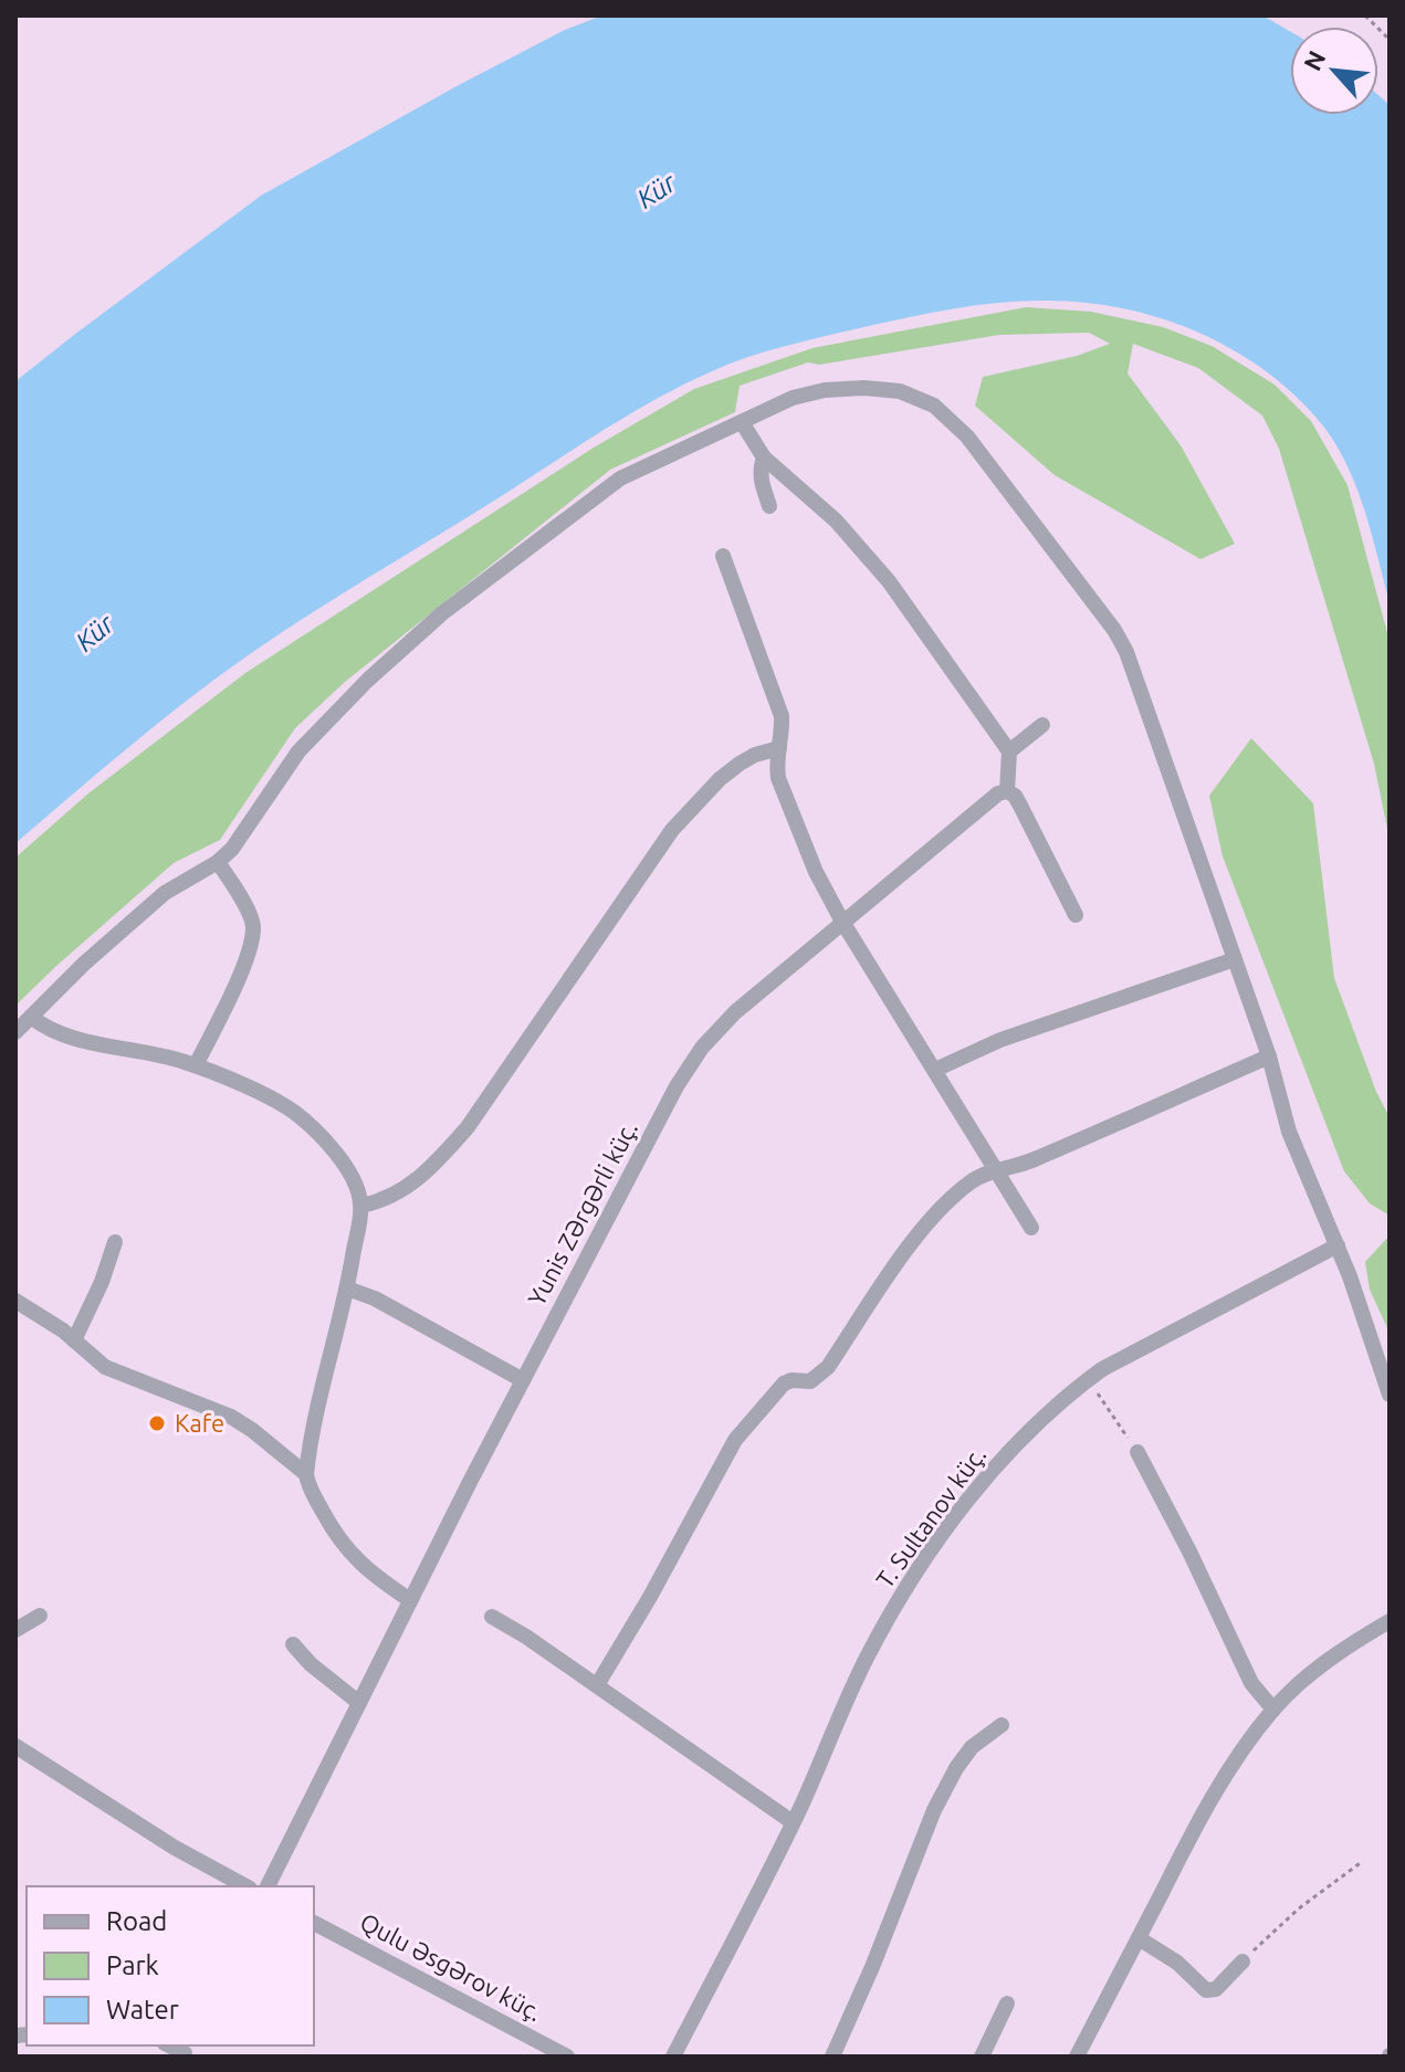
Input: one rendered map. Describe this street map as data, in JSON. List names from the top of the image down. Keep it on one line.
{"streets":{"street":["Yunis Zərgərli küç.","T. Sultanov küç.","Qulu Əsgərov küç."]},"water":["Kür"],"places":["Kafe"],"legend":["Road","Park","Water"],"north":"top left"}
